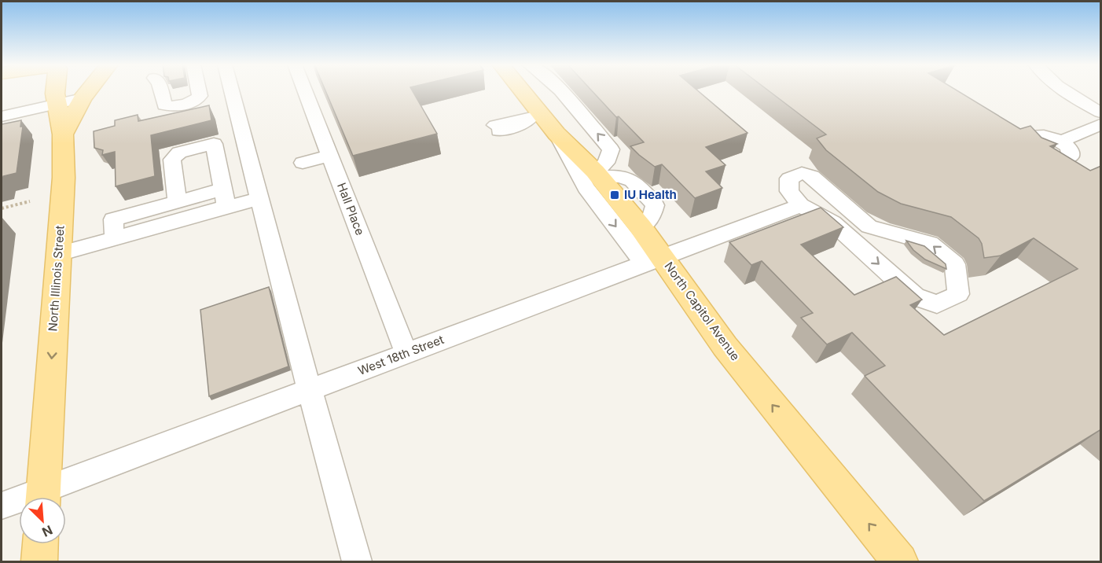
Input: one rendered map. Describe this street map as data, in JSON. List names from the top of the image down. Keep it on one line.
{"streets":{"main road":["North Illinois Street","North Capitol Avenue"],"street":["Hall Place","West 18th Street"]},"crossings":[["Hall Place","West 18th Street"],["North Capitol Avenue","West 18th Street"]],"one_way":["North Illinois Street","North Capitol Avenue"],"places":{"transit":["IU Health"]},"north":"bottom right"}
